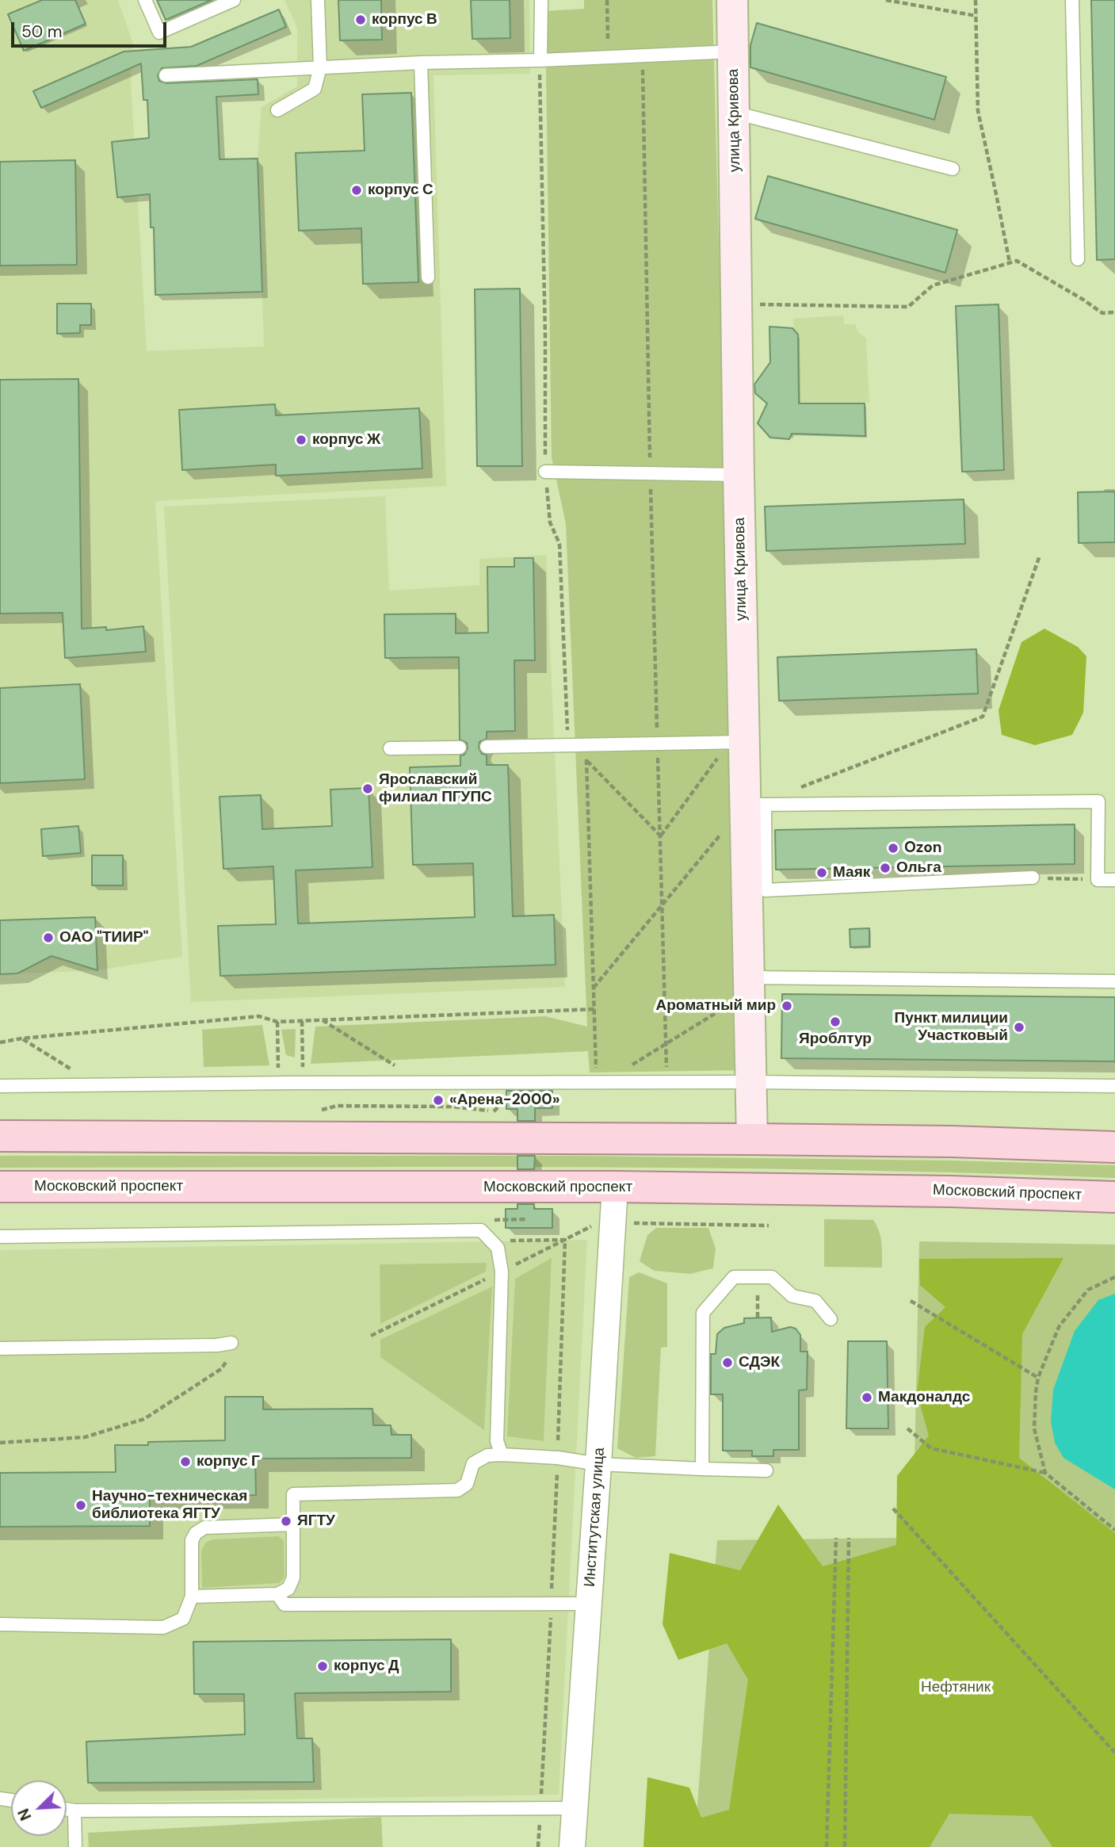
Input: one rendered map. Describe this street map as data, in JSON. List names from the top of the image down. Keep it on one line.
{"streets":{"main road":["Московский проспект"],"street":["улица Кривова","Институтская улица"]},"crossings":[["Московский проспект","Институтская улица"]],"parks":["Нефтяник"],"places":["корпус В","корпус С","корпус Ж","Ярославский филиал ПГУПС","Ozon","Ольга","Маяк","ОАО \"ТИИР\"","Ароматный мир","Яроблтур","Пункт милиции Участковый","«Арена-2000»","СДЭК","Макдоналдс","корпус Г","Научно-техническая библиотека ЯГТУ","ЯГТУ","корпус Д"],"scale_bar":"50 m","north":"bottom left"}
